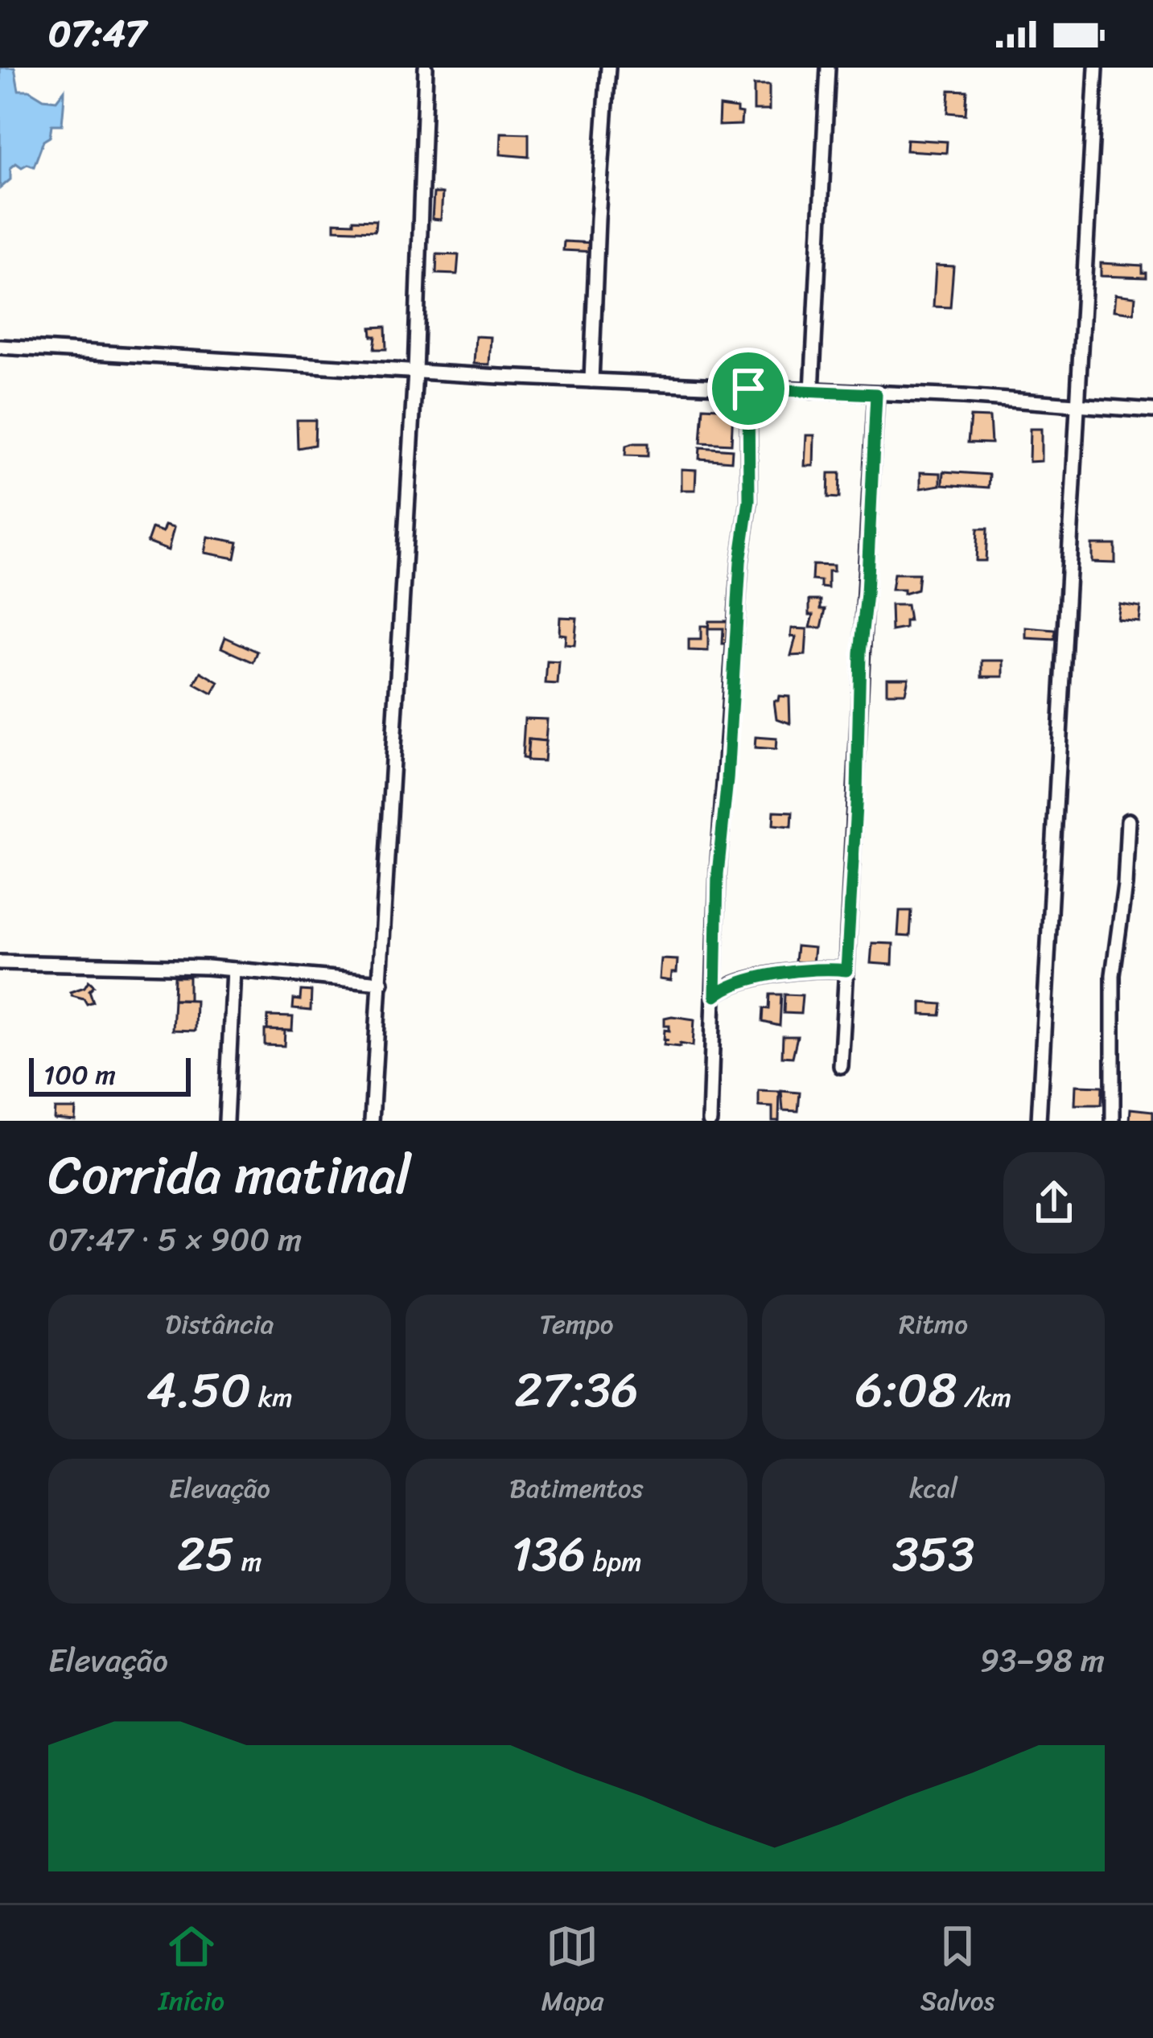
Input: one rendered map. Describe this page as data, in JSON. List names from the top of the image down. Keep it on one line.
{"scale_bar":"100 m","page":{"status":"07:47","scale":"100 m","heading":["Corrida matinal","07:47 · 5 × 900 m"],"stats":[["Distância","4.50 km"],["Tempo","27:36"],["Ritmo","6:08 /km"],["Elevação","25 m"],["Batimentos","136 bpm"],["kcal","353"]],"chart":["Elevação","93–98 m"],"tabs":["Início","Mapa","Salvos"]}}
